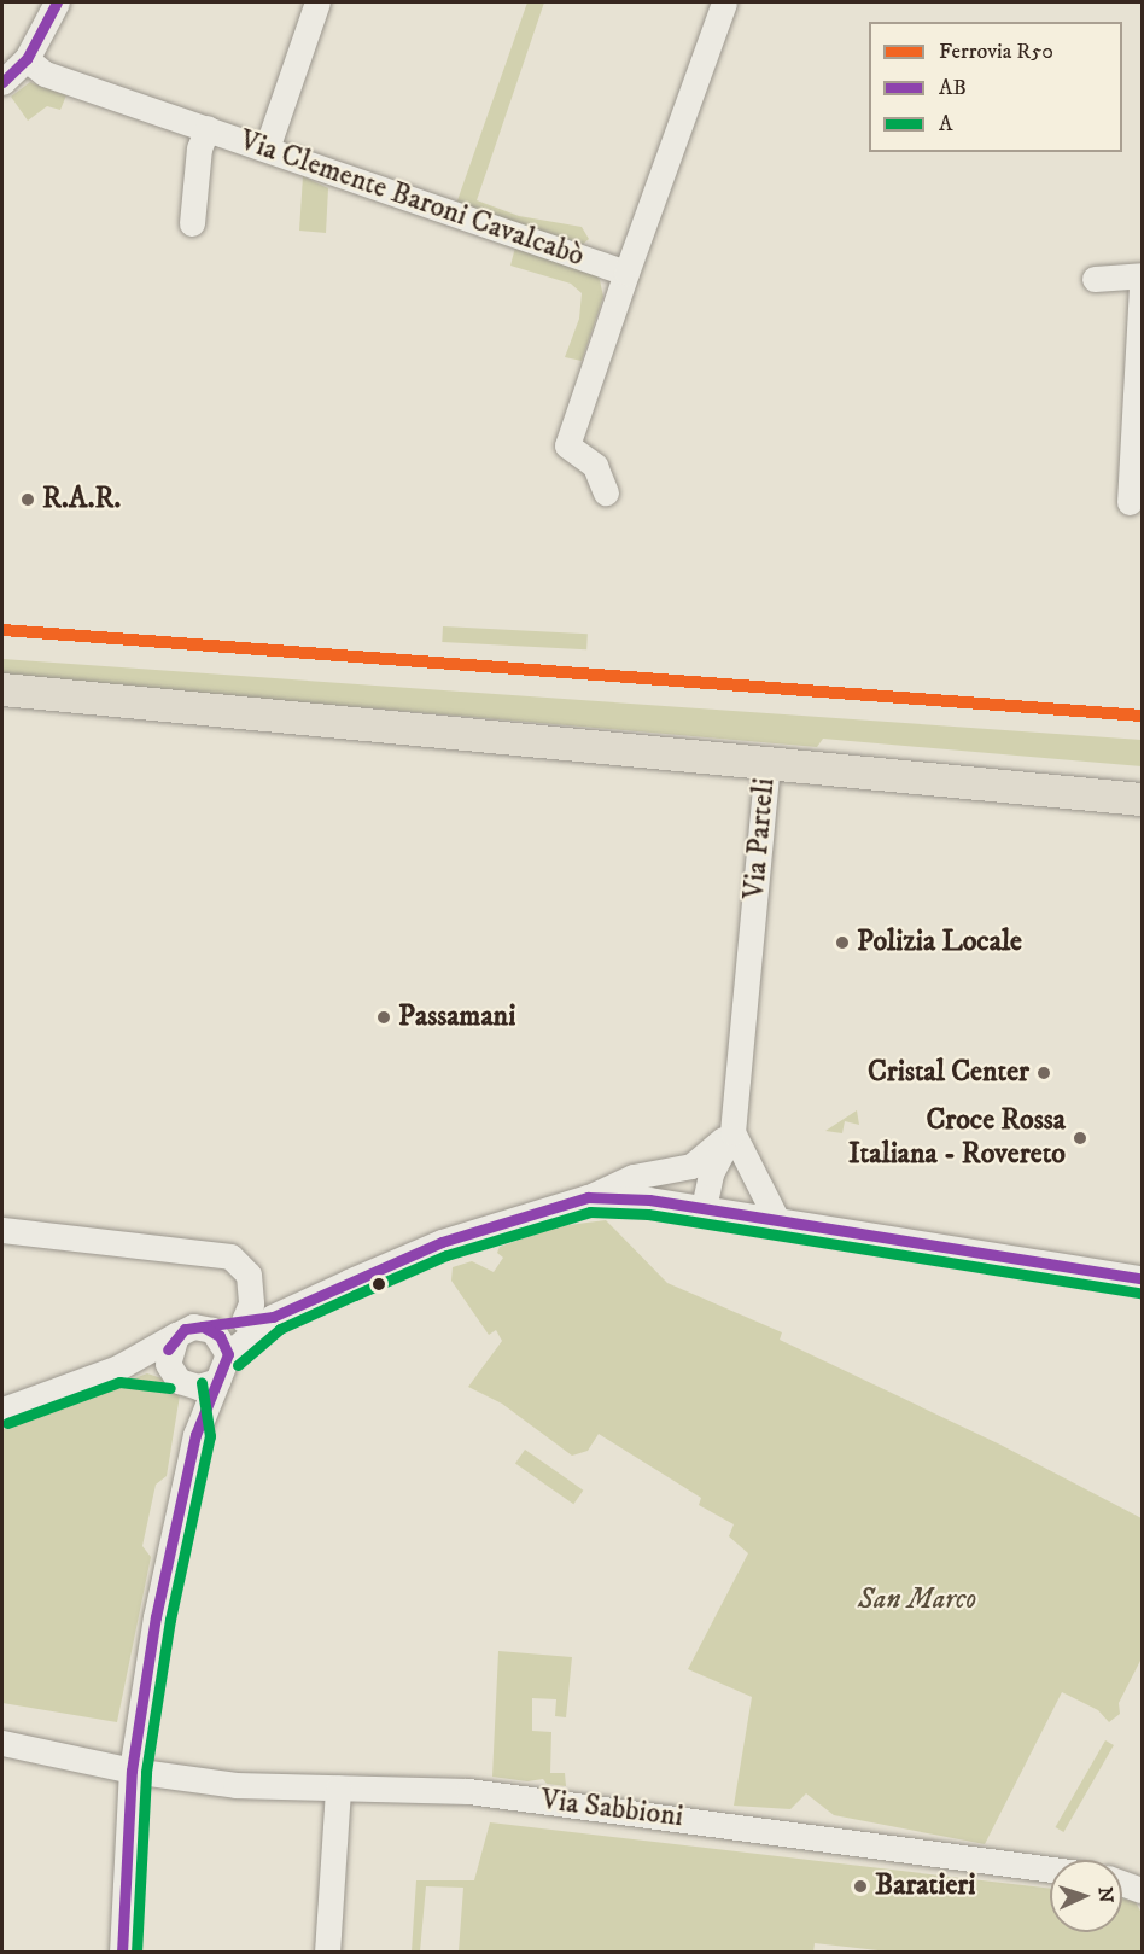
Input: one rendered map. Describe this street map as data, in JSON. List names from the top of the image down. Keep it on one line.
{"streets":{"street":["Via Clemente Baroni Cavalcabò","Via Parteli","Via Sabbioni"]},"parks":["San Marco"],"places":["R.A.R.","Polizia Locale","Passamani","Cristal Center","Croce Rossa Italiana - Rovereto","Baratieri"],"lines":["transit line AB","rail line R50","transit line A"],"legend":["Ferrovia R50","AB","A"],"north":"right"}
